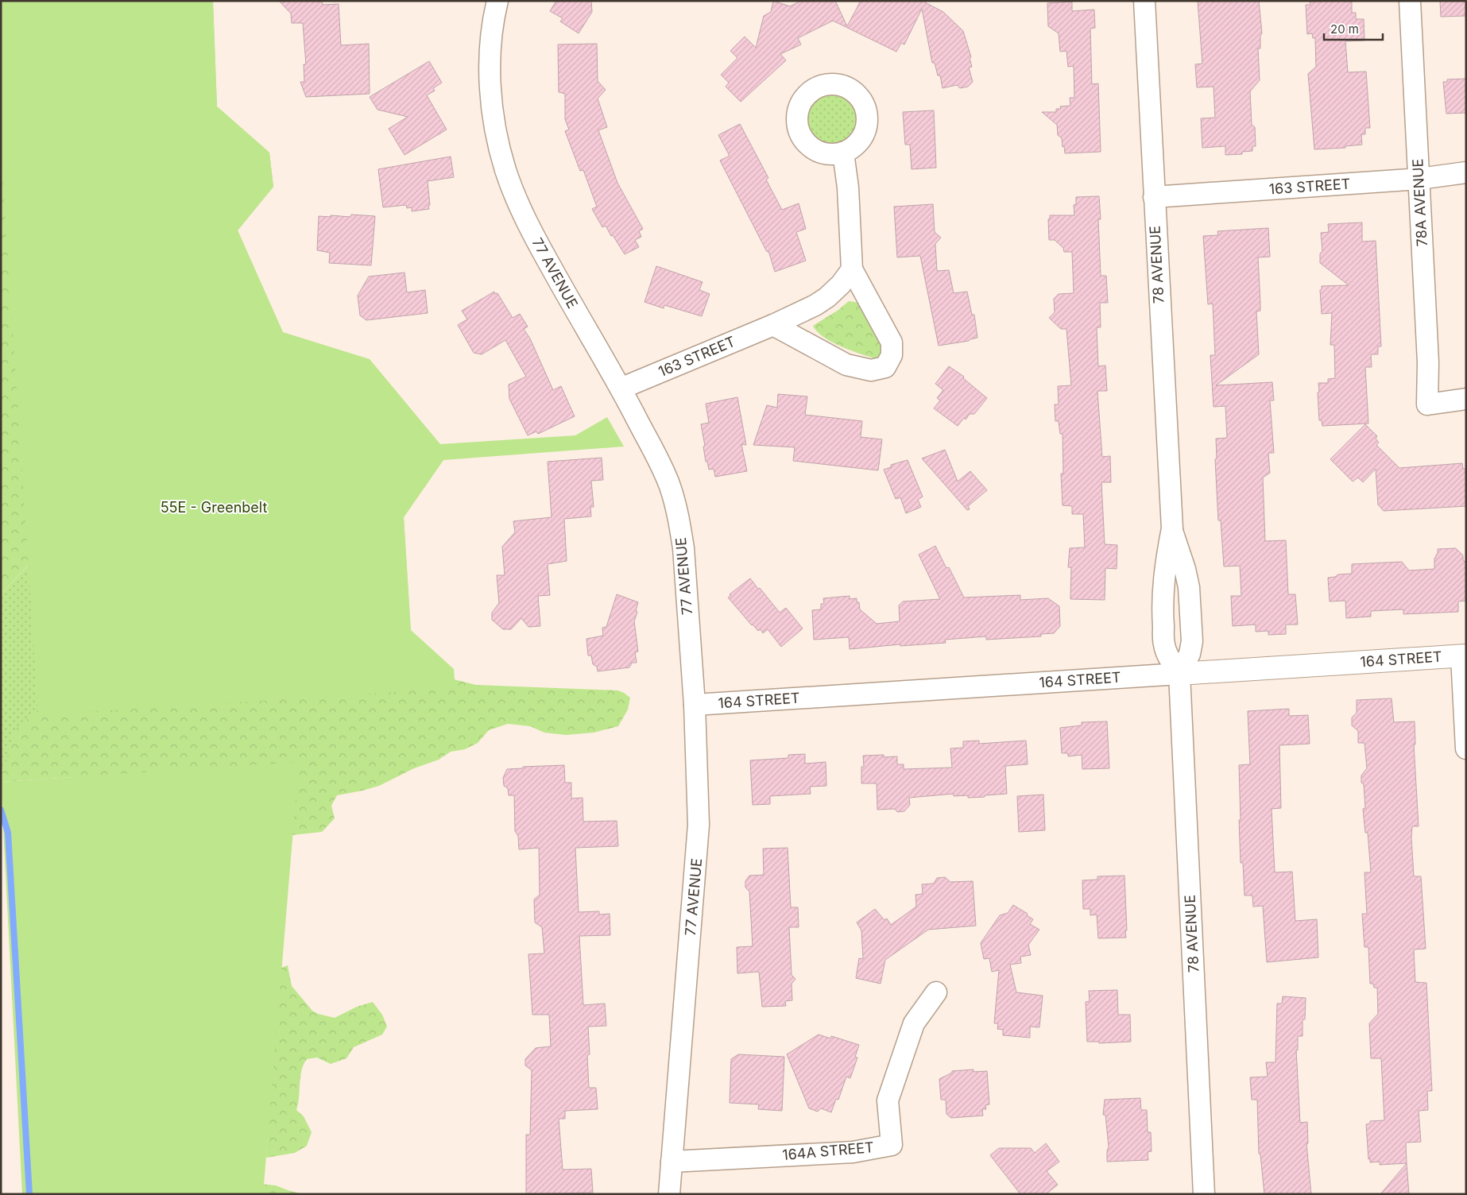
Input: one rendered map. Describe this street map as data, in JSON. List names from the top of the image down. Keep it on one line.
{"streets":{"street":["163 STREET","78A AVENUE","78 AVENUE","77 AVENUE","164 STREET","164A STREET"]},"crossings":[["163 STREET","78A AVENUE"],["163 STREET","78 AVENUE"],["163 STREET","77 AVENUE"],["78 AVENUE","164 STREET"],["77 AVENUE","164 STREET"],["77 AVENUE","164A STREET"]],"parks":["55E - Greenbelt"],"scale_bar":"20 m"}
